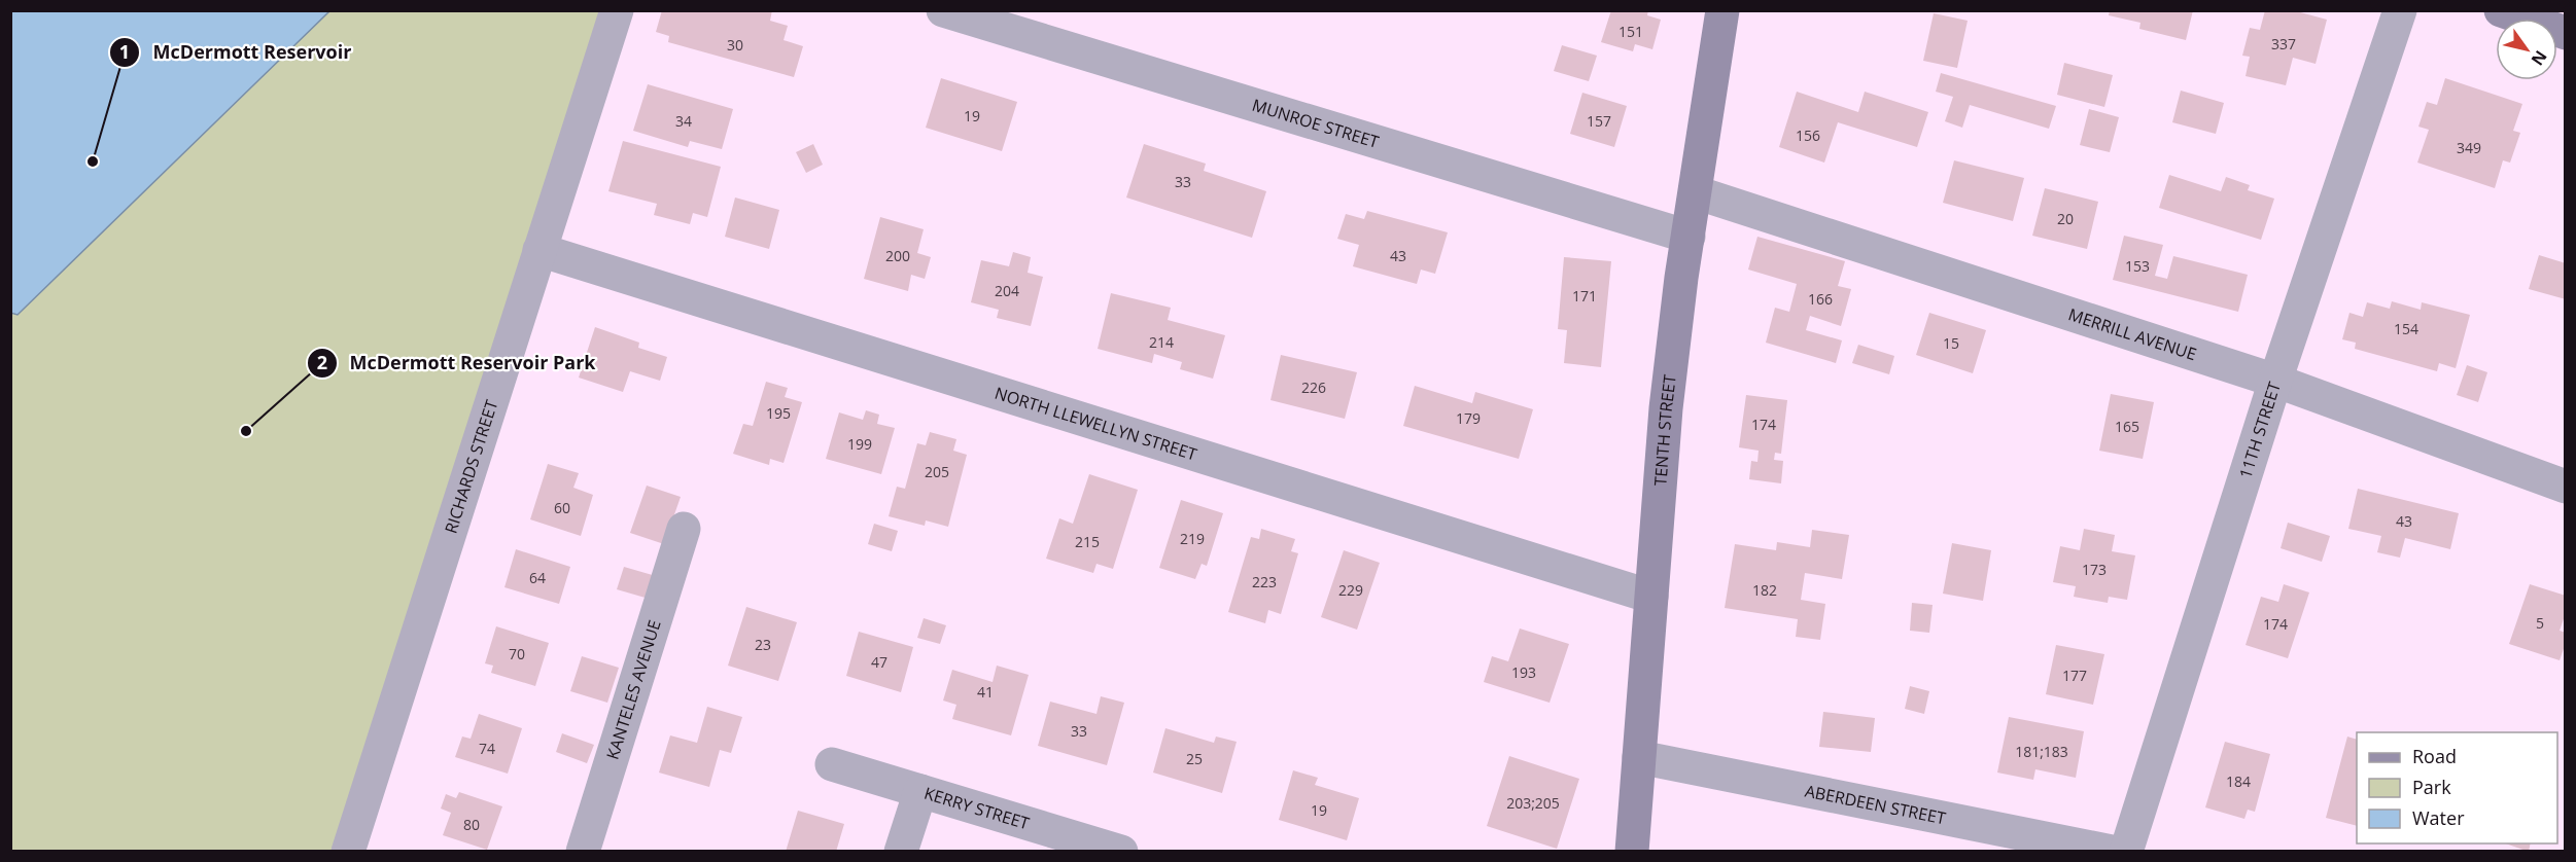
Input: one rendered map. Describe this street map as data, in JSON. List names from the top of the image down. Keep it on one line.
{"streets":{"street":["MUNROE STREET","MERRILL AVENUE","NORTH LLEWELLYN STREET","TENTH STREET","11TH STREET","RICHARDS STREET","KANTELES AVENUE","ABERDEEN STREET","KERRY STREET"]},"crossings":[["MUNROE STREET","TENTH STREET"],["MERRILL AVENUE","TENTH STREET"],["MERRILL AVENUE","11TH STREET"],["NORTH LLEWELLYN STREET","TENTH STREET"],["NORTH LLEWELLYN STREET","RICHARDS STREET"],["TENTH STREET","ABERDEEN STREET"]],"places":["McDermott Reservoir","McDermott Reservoir Park"],"house_numbers":["151","337","30","19","34","157","156","349","33","20","200","43","153","204","171","166","154","214","15","226","195","179","174","165","199","205","60","43","219","215","173","64","223","229","182","5","174","23","70","47","193","177","41","33","74","181;183","25","184","203;205","19","80"],"legend":["Road","Park","Water"],"north":"bottom right"}
